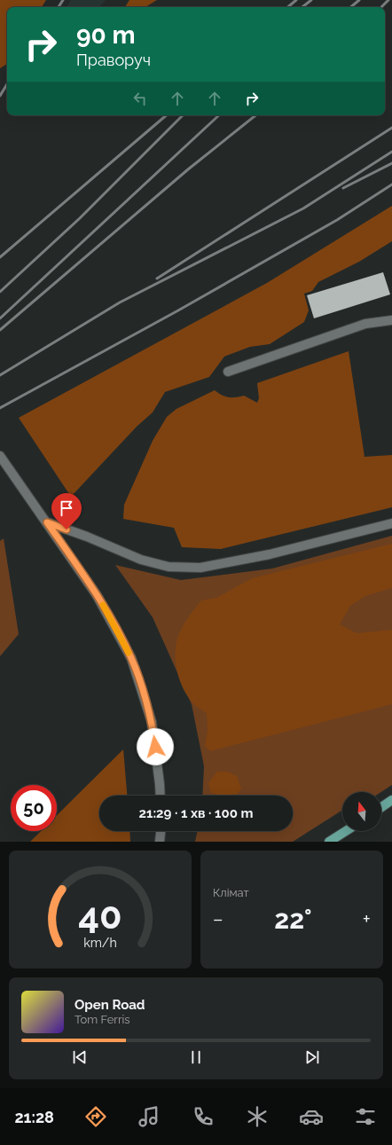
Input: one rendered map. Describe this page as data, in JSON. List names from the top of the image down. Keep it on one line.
{"north":"top","page":{"turn":["90 m","Праворуч"],"limit":"50","trip":"21:29 · 1 хв · 100 m","tile":"Клімат","heat":["−","22°","+"],"song":["Open Road","Tom Ferris"],"tabs":"21:28","gauge":["40","km/h"]}}
